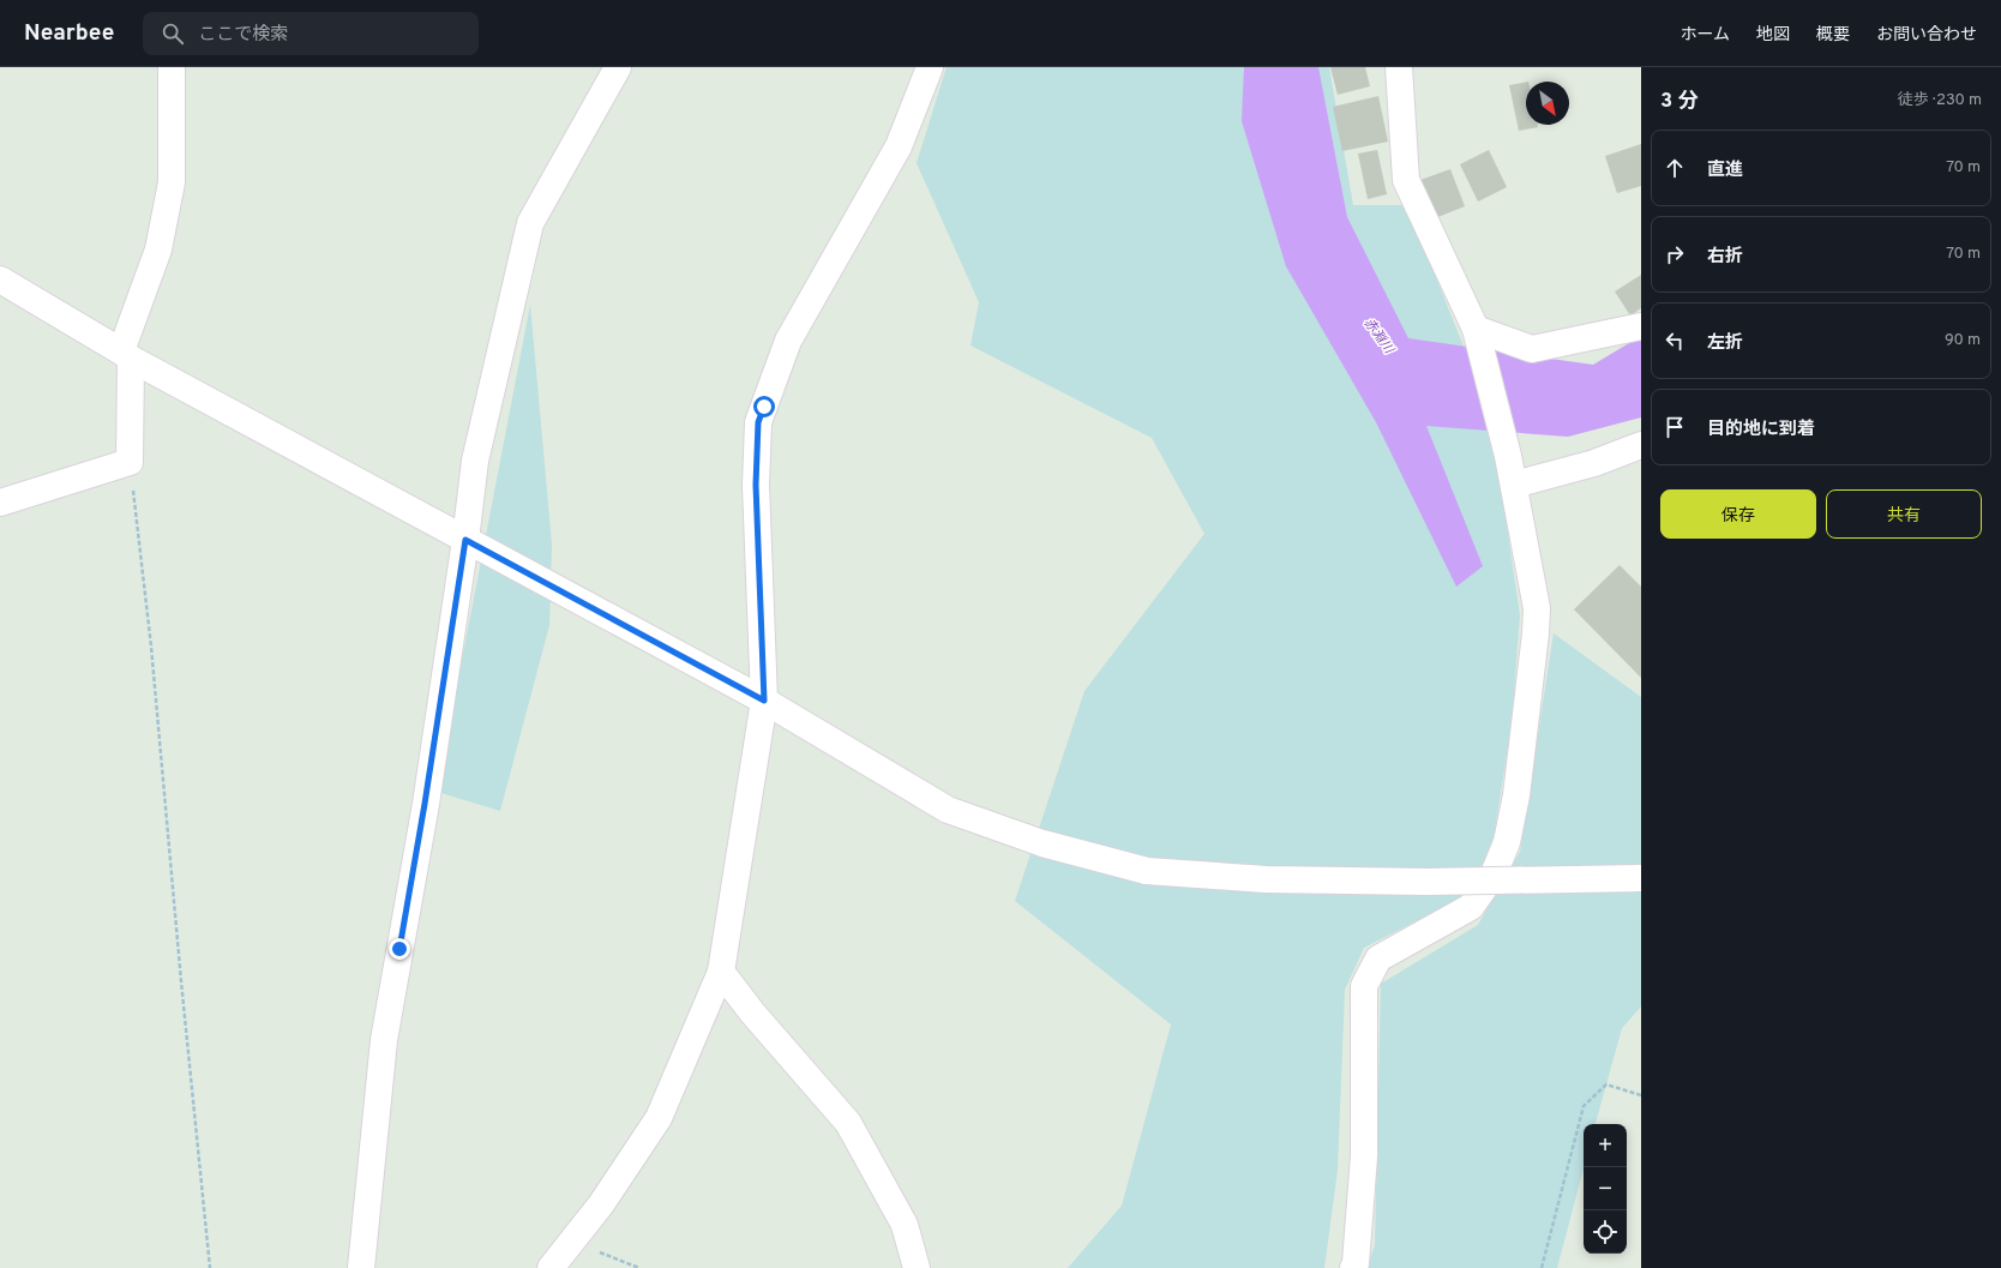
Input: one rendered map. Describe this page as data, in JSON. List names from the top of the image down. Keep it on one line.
{"water":["赤淵川"],"north":"bottom right","page":{"header":"Nearbee","search":"ここで検索","nav":["ホーム","地図","概要","お問い合わせ"],"heading":["3 分","徒歩 · 230 m"],"list":[["直進","70 m"],["右折","70 m"],["左折","90 m"],"目的地に到着"],"buttons":["保存","共有"],"map_buttons":["+","−"]}}
